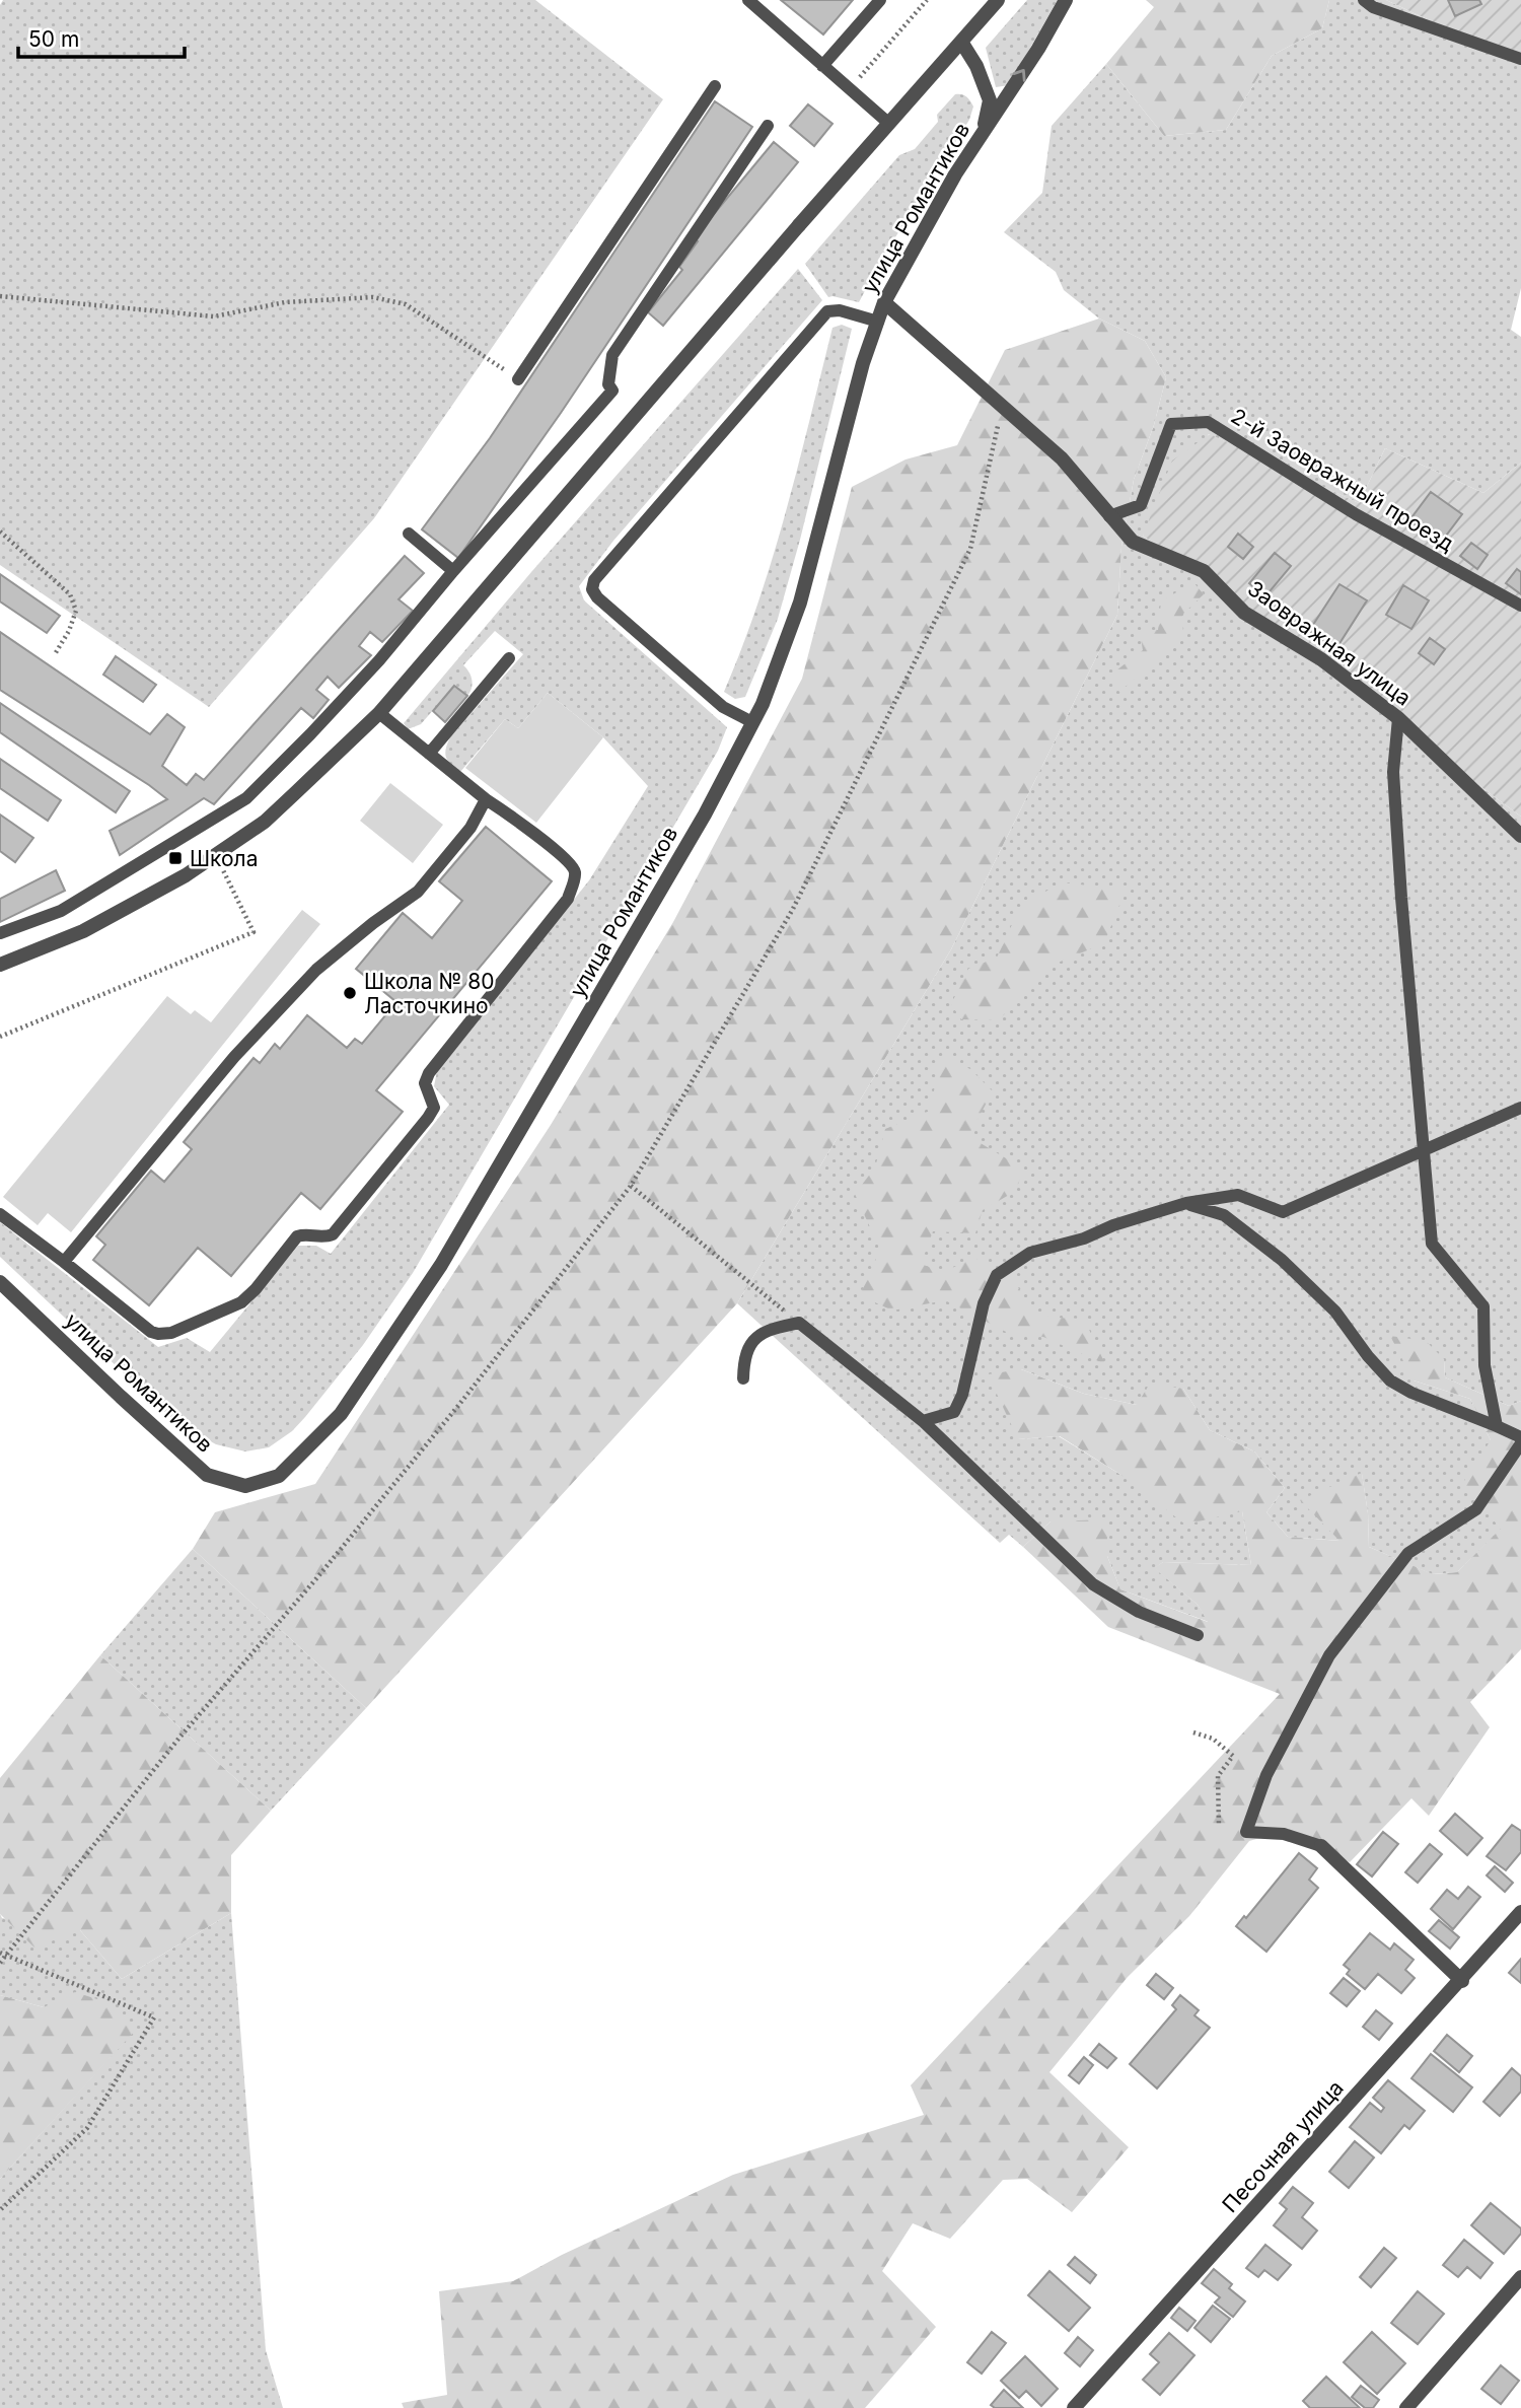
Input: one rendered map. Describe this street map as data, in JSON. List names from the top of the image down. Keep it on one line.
{"streets":{"street":["улица Романтиков","Заовражная улица","Песочная улица"],"lane":["2-й Заовражный проезд"]},"crossings":[["улица Романтиков","Заовражная улица"],["2-й Заовражный проезд","Заовражная улица"]],"places":{"transit":["Школа"],"other":["Школа № 80 Ласточкино"]},"scale_bar":"50 m"}
